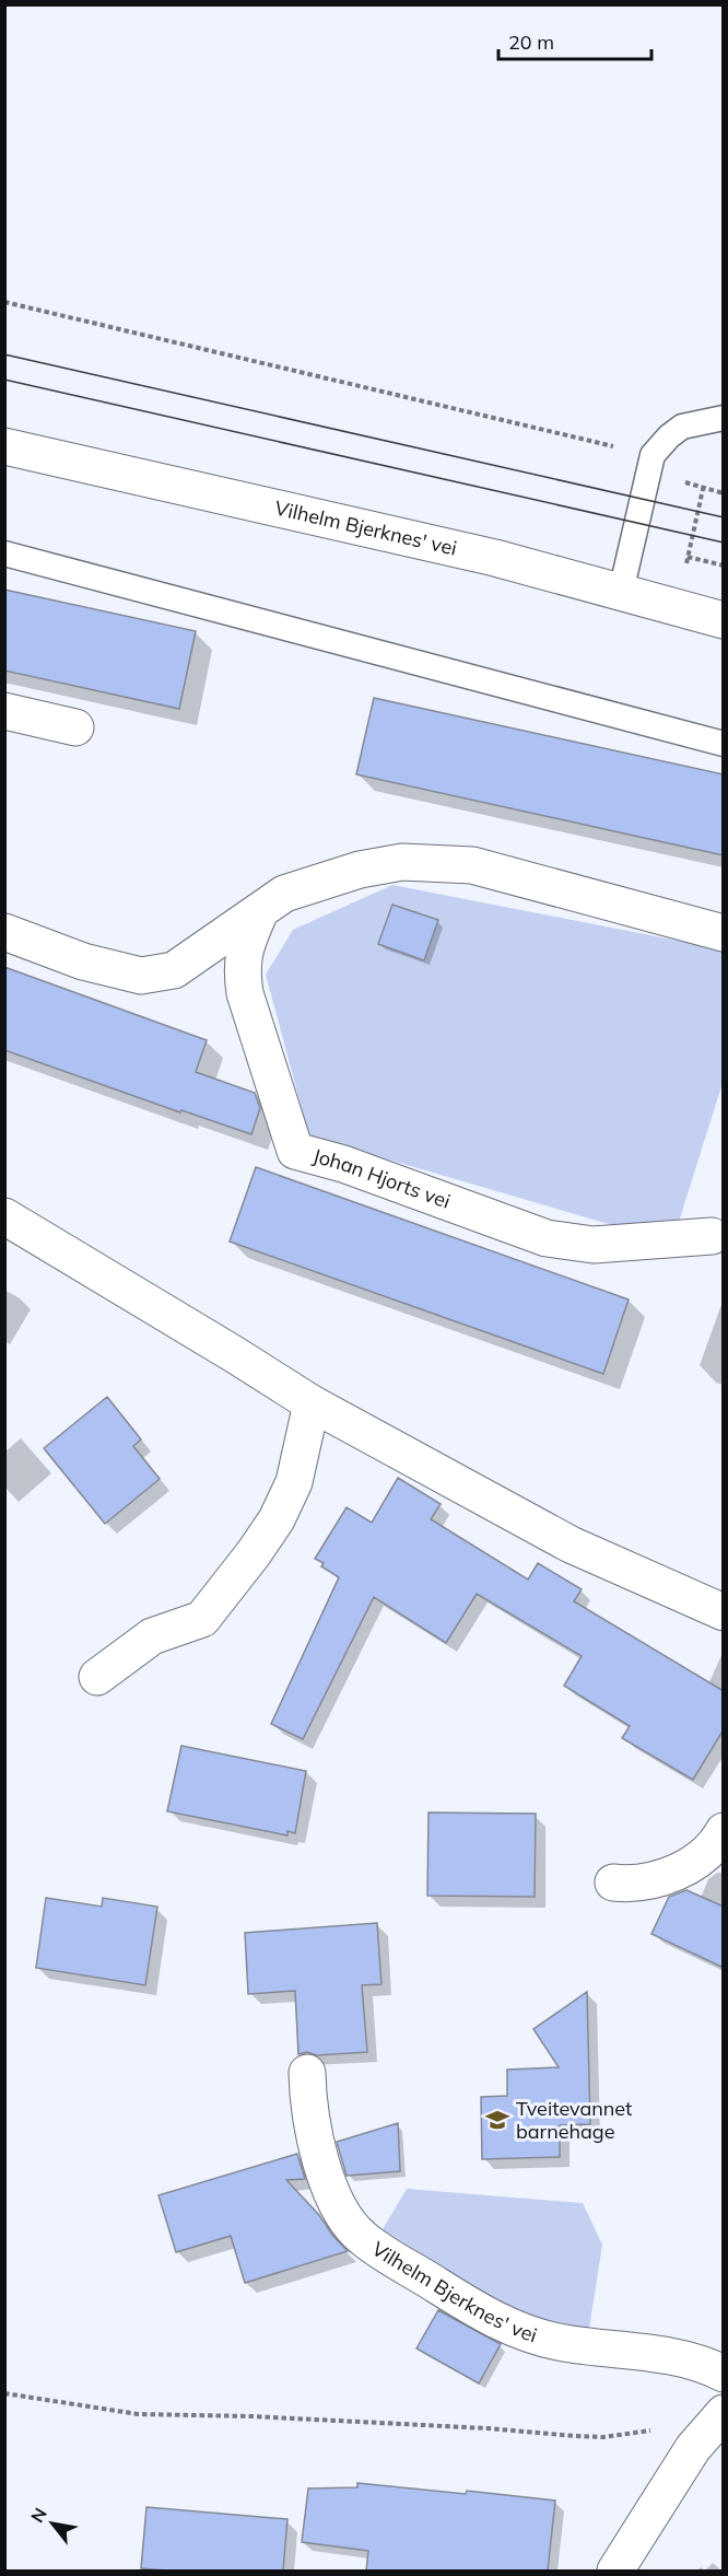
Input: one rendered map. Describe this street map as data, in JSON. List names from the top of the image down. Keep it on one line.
{"streets":{"street":["Vilhelm Bjerknes' vei","Johan Hjorts vei"]},"places":{"school or university":["Tveitevannet barnehage"]},"scale_bar":"20 m","north":"top left"}
